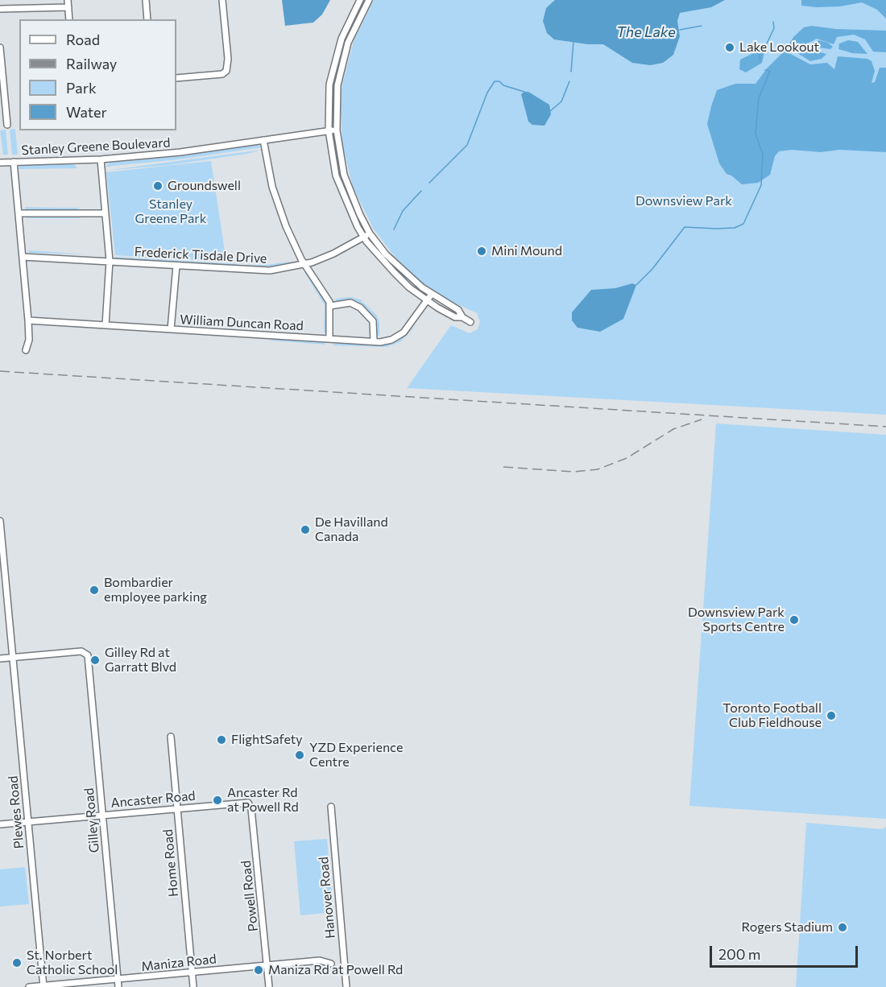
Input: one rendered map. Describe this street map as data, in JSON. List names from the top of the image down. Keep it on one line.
{"streets":{"street":["Stanley Greene Boulevard","Frederick Tisdale Drive","William Duncan Road","Ancaster Road","Plewes Road","Gilley Road","Home Road","Powell Road","Hanover Road","Maniza Road"]},"crossings":[["Ancaster Road","Plewes Road"],["Ancaster Road","Gilley Road"],["Ancaster Road","Home Road"],["Ancaster Road","Powell Road"],["Plewes Road","Gilley Road"],["Plewes Road","Maniza Road"],["Gilley Road","Maniza Road"],["Home Road","Maniza Road"],["Powell Road","Maniza Road"]],"water":["The Lake"],"parks":["Downsview Park","Stanley Greene Park"],"places":["Lake Lookout","Groundswell","Mini Mound","De Havilland Canada","Bombardier employee parking","Downsview Park Sports Centre","Gilley Rd at Garratt Blvd","Toronto Football Club Fieldhouse","FlightSafety","YZD Experience Centre","Ancaster Rd at Powell Rd","Rogers Stadium","St. Norbert Catholic School","Maniza Rd at Powell Rd"],"legend":["Road","Railway","Park","Water"],"scale_bar":"200 m"}
